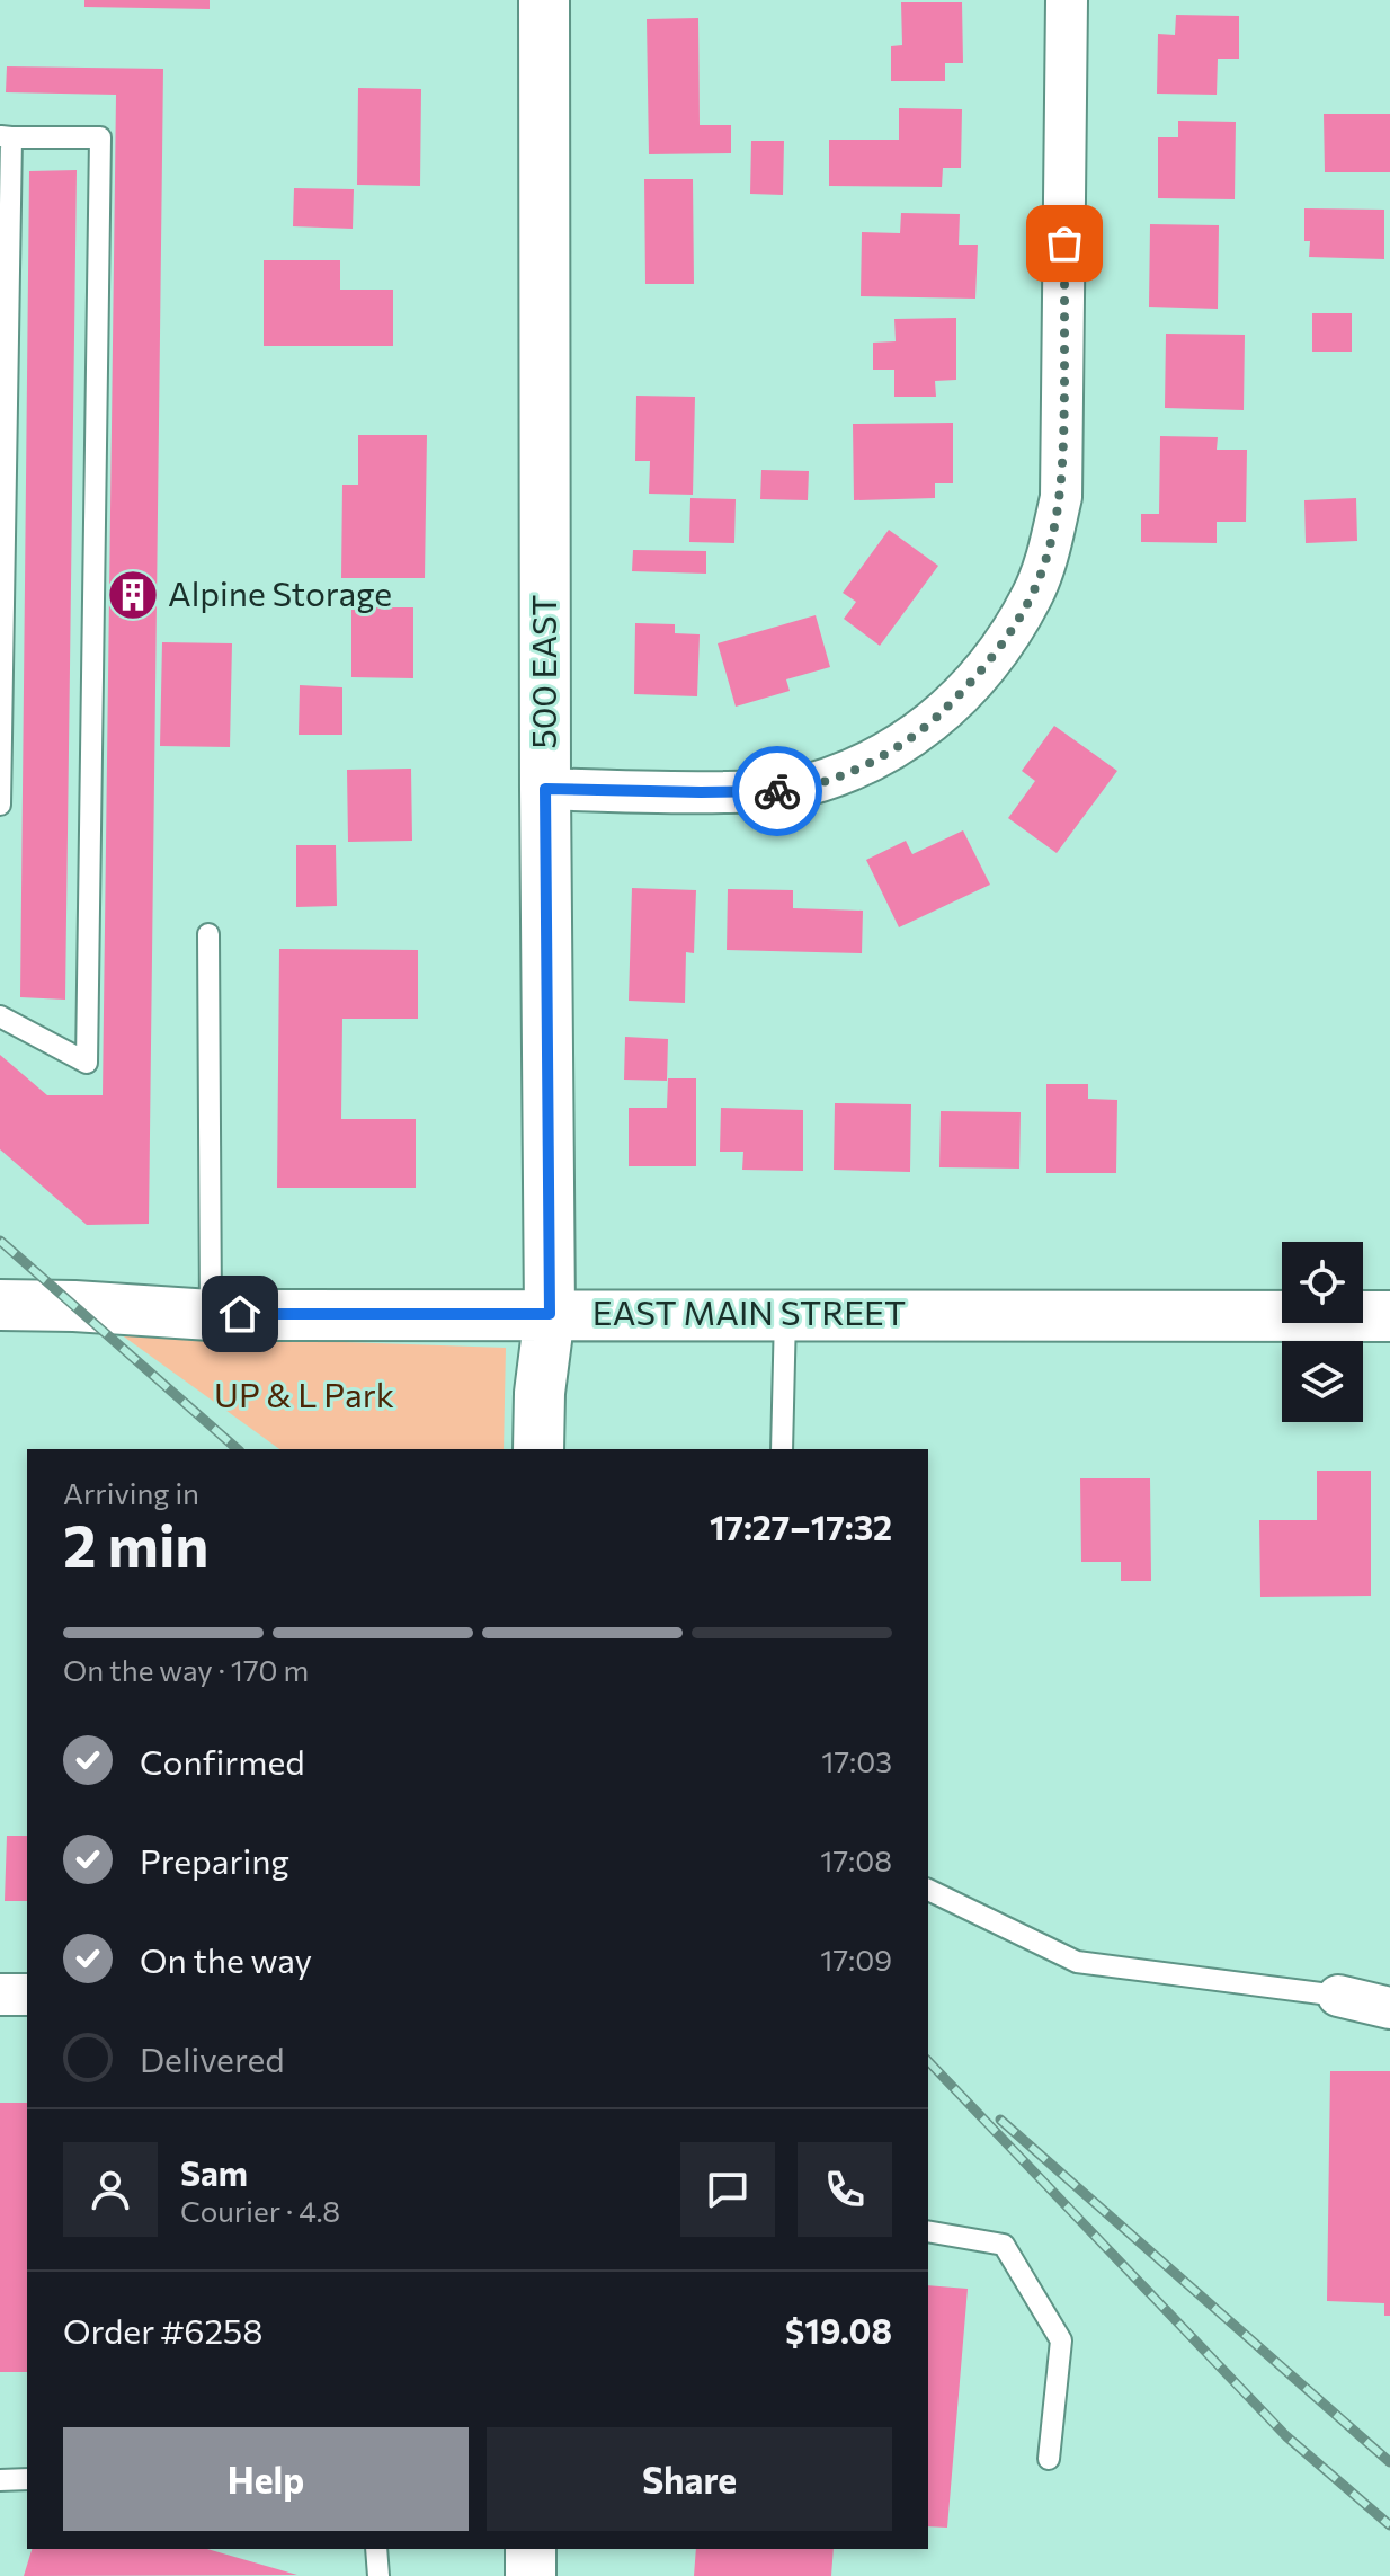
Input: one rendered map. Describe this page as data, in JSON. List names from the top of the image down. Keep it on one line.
{"streets":{"street":["500 EAST","EAST MAIN STREET"]},"crossings":[["500 EAST","EAST MAIN STREET"]],"parks":["UP & L Park"],"places":{"building":["Alpine Storage"]},"page":{"heading":["2 min","Arriving in","17:27–17:32"],"panel":["Sam","Courier · 4.8","Order #6258","$19.08"],"bar":"On the way · 170 m","list":[["Confirmed","17:03"],["Preparing","17:08"],["On the way","17:09"],"Delivered"],"buttons":["Help","Share"]}}
